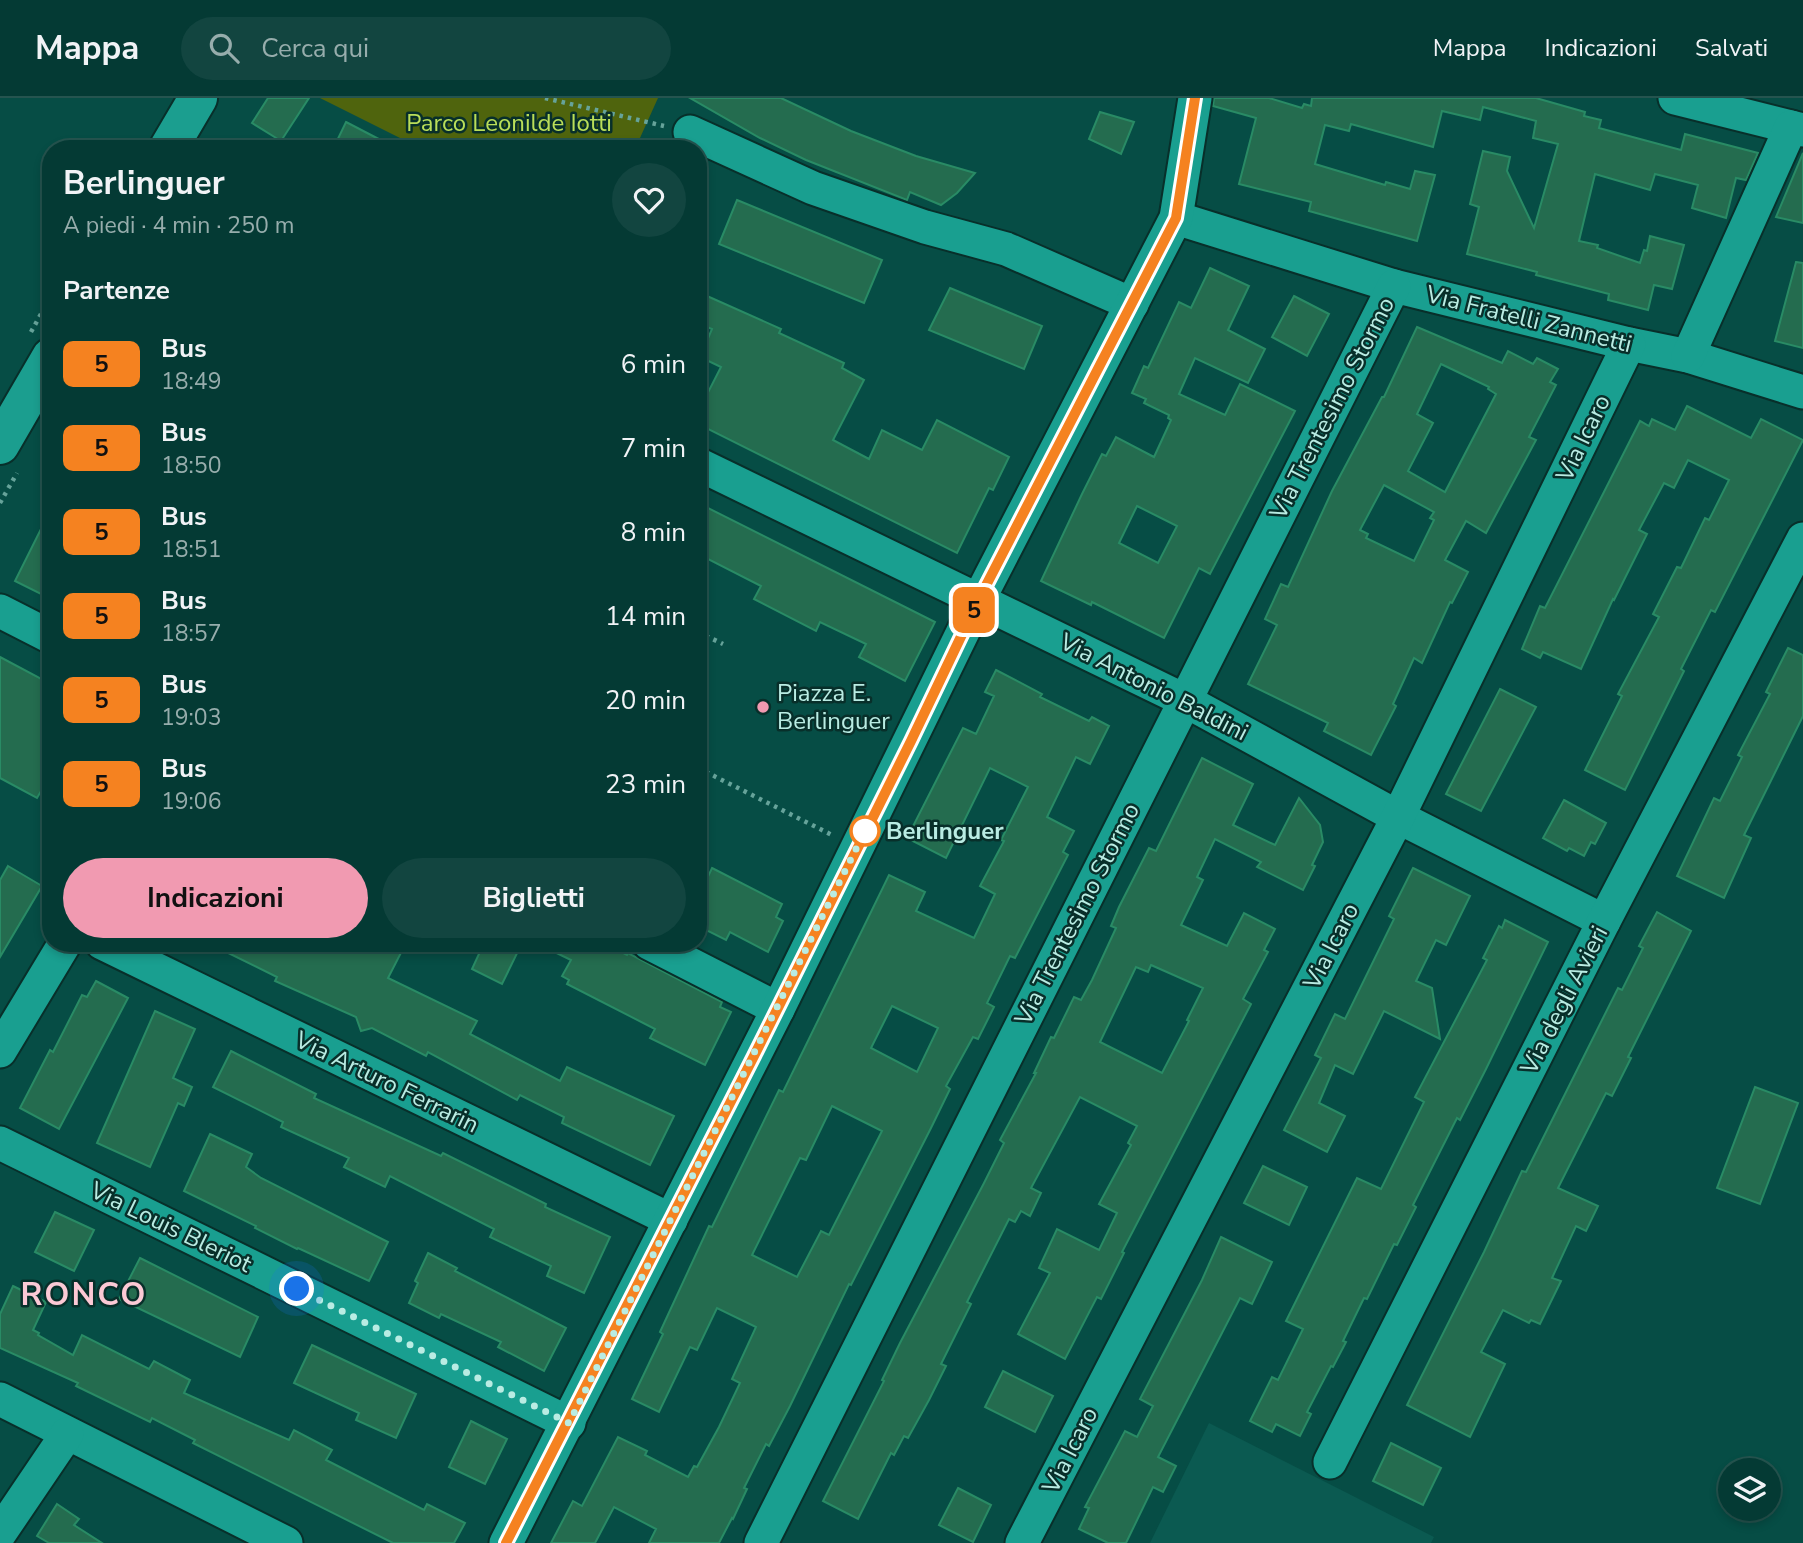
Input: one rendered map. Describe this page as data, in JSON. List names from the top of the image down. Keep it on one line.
{"streets":{"street":["Via Fratelli Zannetti","Via Trentesimo Stormo","Via Icaro","Via Antonio Baldini","Via degli Avieri","Via Arturo Ferrarin","Via Louis Bleriot"]},"crossings":[["Via Fratelli Zannetti","Via Trentesimo Stormo"],["Via Fratelli Zannetti","Via Icaro"],["Via Trentesimo Stormo","Via Antonio Baldini"],["Via Icaro","Via Antonio Baldini"],["Via Antonio Baldini","Via degli Avieri"]],"districts":["RONCO"],"parks":["Parco Leonilde Iotti"],"places":["Piazza E. Berlinguer","Berlinguer"],"lines":["bus line 5"],"page":{"header":"Mappa","search":"Cerca qui","nav":["Mappa","Indicazioni","Salvati"],"on_map":"5","heading":[["Berlinguer","A piedi · 4 min · 250 m"],"Partenze"],"list":[{"mark":"5","name":"Bus","note":"18:49","value":"6 min"},{"mark":"5","name":"Bus","note":"18:50","value":"7 min"},{"mark":"5","name":"Bus","note":"18:51","value":"8 min"},{"mark":"5","name":"Bus","note":"18:57","value":"14 min"},{"mark":"5","name":"Bus","note":"19:03","value":"20 min"},{"mark":"5","name":"Bus","note":"19:06","value":"23 min"}],"buttons":["Indicazioni","Biglietti"]}}
